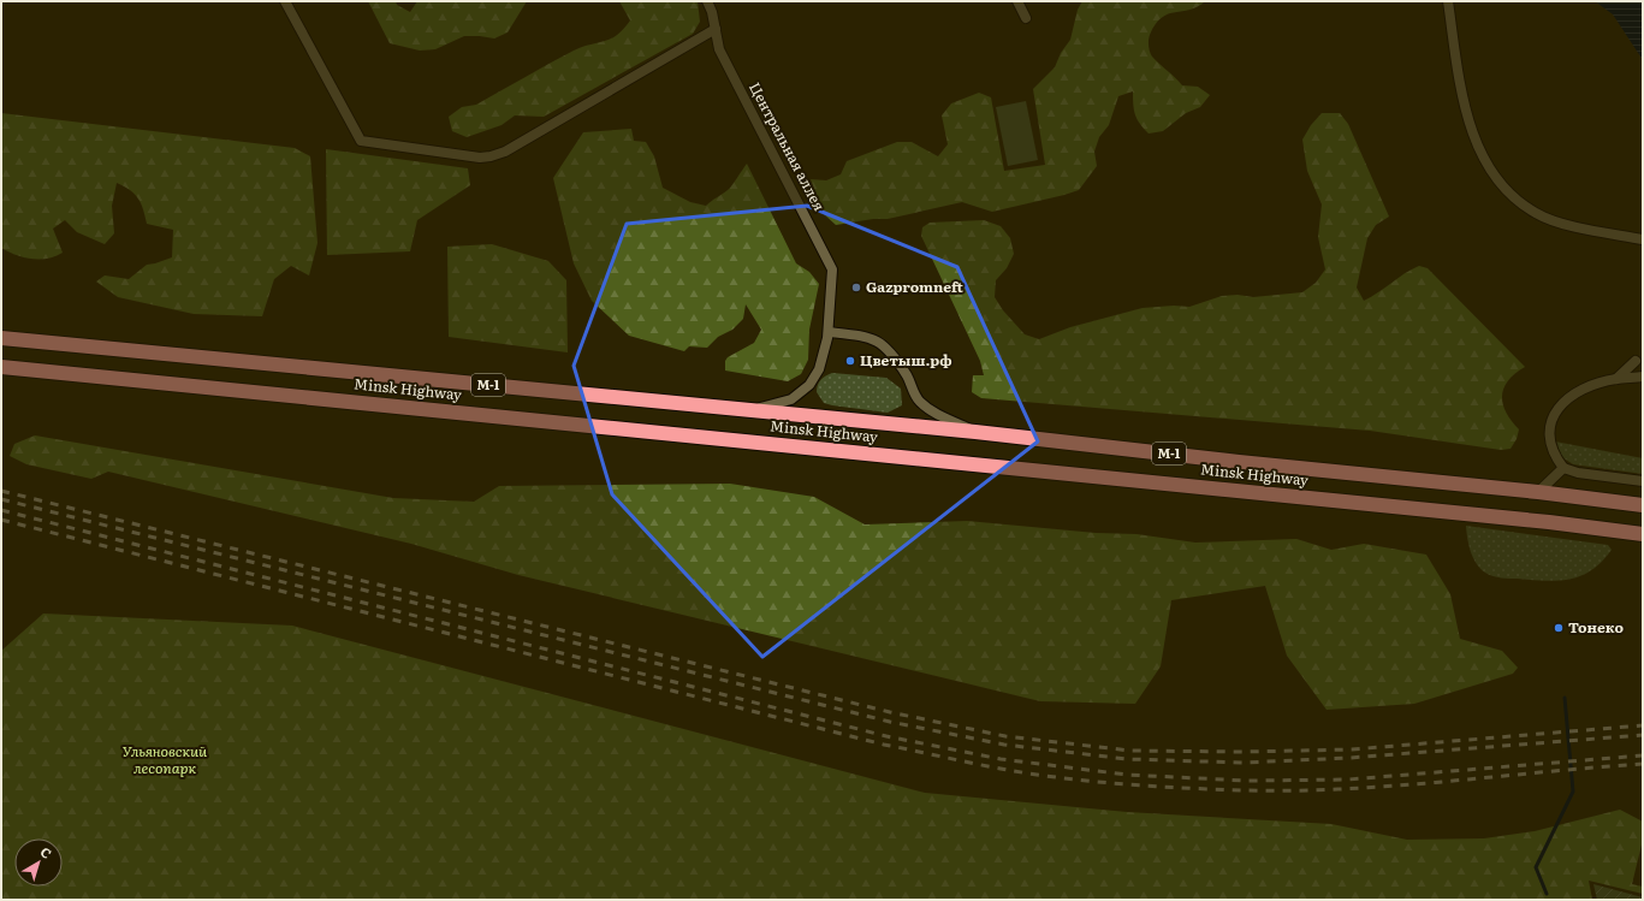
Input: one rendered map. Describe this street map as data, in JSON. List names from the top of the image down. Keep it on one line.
{"streets":{"highway":["М-1","Minsk Highway"],"street":["Центральная аллея"]},"parks":["Ульяновский лесопарк"],"places":["Gazpromneft","Цветыш.рф","Тонеко"],"north":"top right"}
